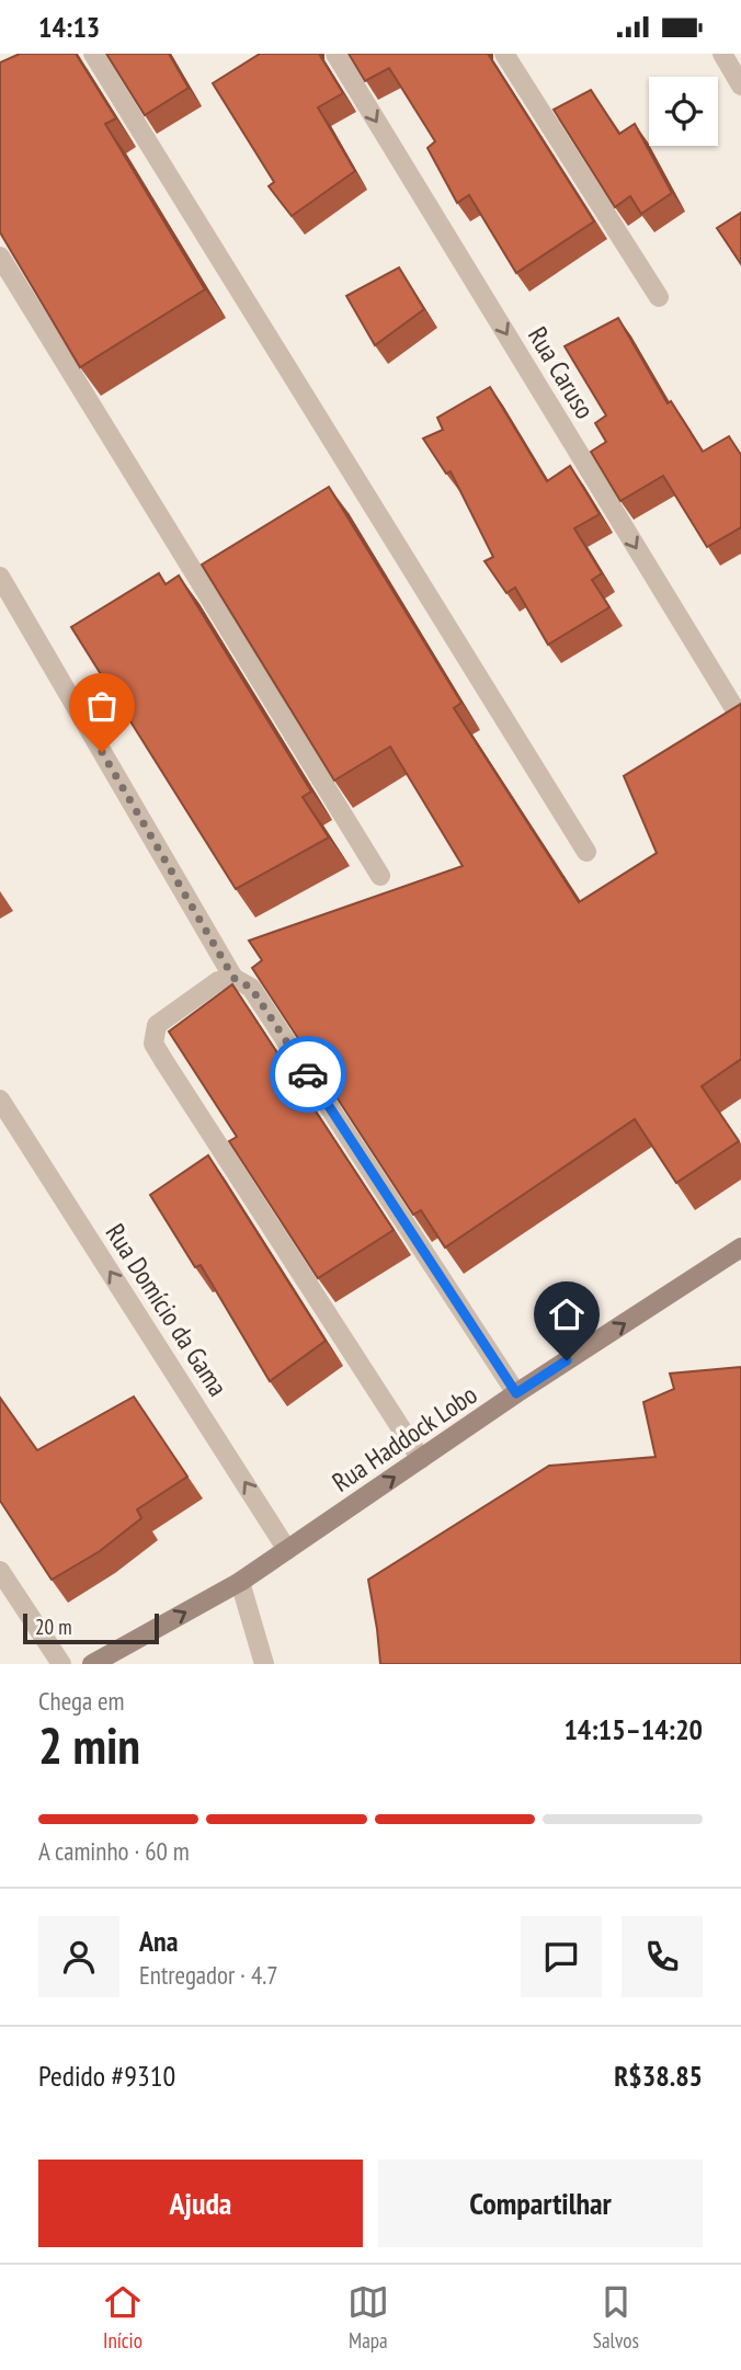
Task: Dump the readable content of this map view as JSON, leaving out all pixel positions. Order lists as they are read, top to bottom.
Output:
{
  "streets": {
    "main road": ["Rua Haddock Lobo"],
    "street": ["Rua Caruso", "Rua Domício da Gama"]
  },
  "crossings": [
    ["Rua Domício da Gama", "Rua Haddock Lobo"]
  ],
  "one_way": ["Rua Domício da Gama", "Rua Haddock Lobo"],
  "scale_bar": "20 m",
  "page": {
    "status": "14:13",
    "scale": "20 m",
    "heading": ["2 min", "Chega em", "14:15–14:20"],
    "panel": [
      "Ana",
      "Entregador · 4.7",
      "Pedido #9310",
      "R$38.85"
    ],
    "bar": "A caminho · 60 m",
    "buttons": ["Ajuda", "Compartilhar"],
    "tabs": ["Início", "Mapa", "Salvos"]
  }
}
